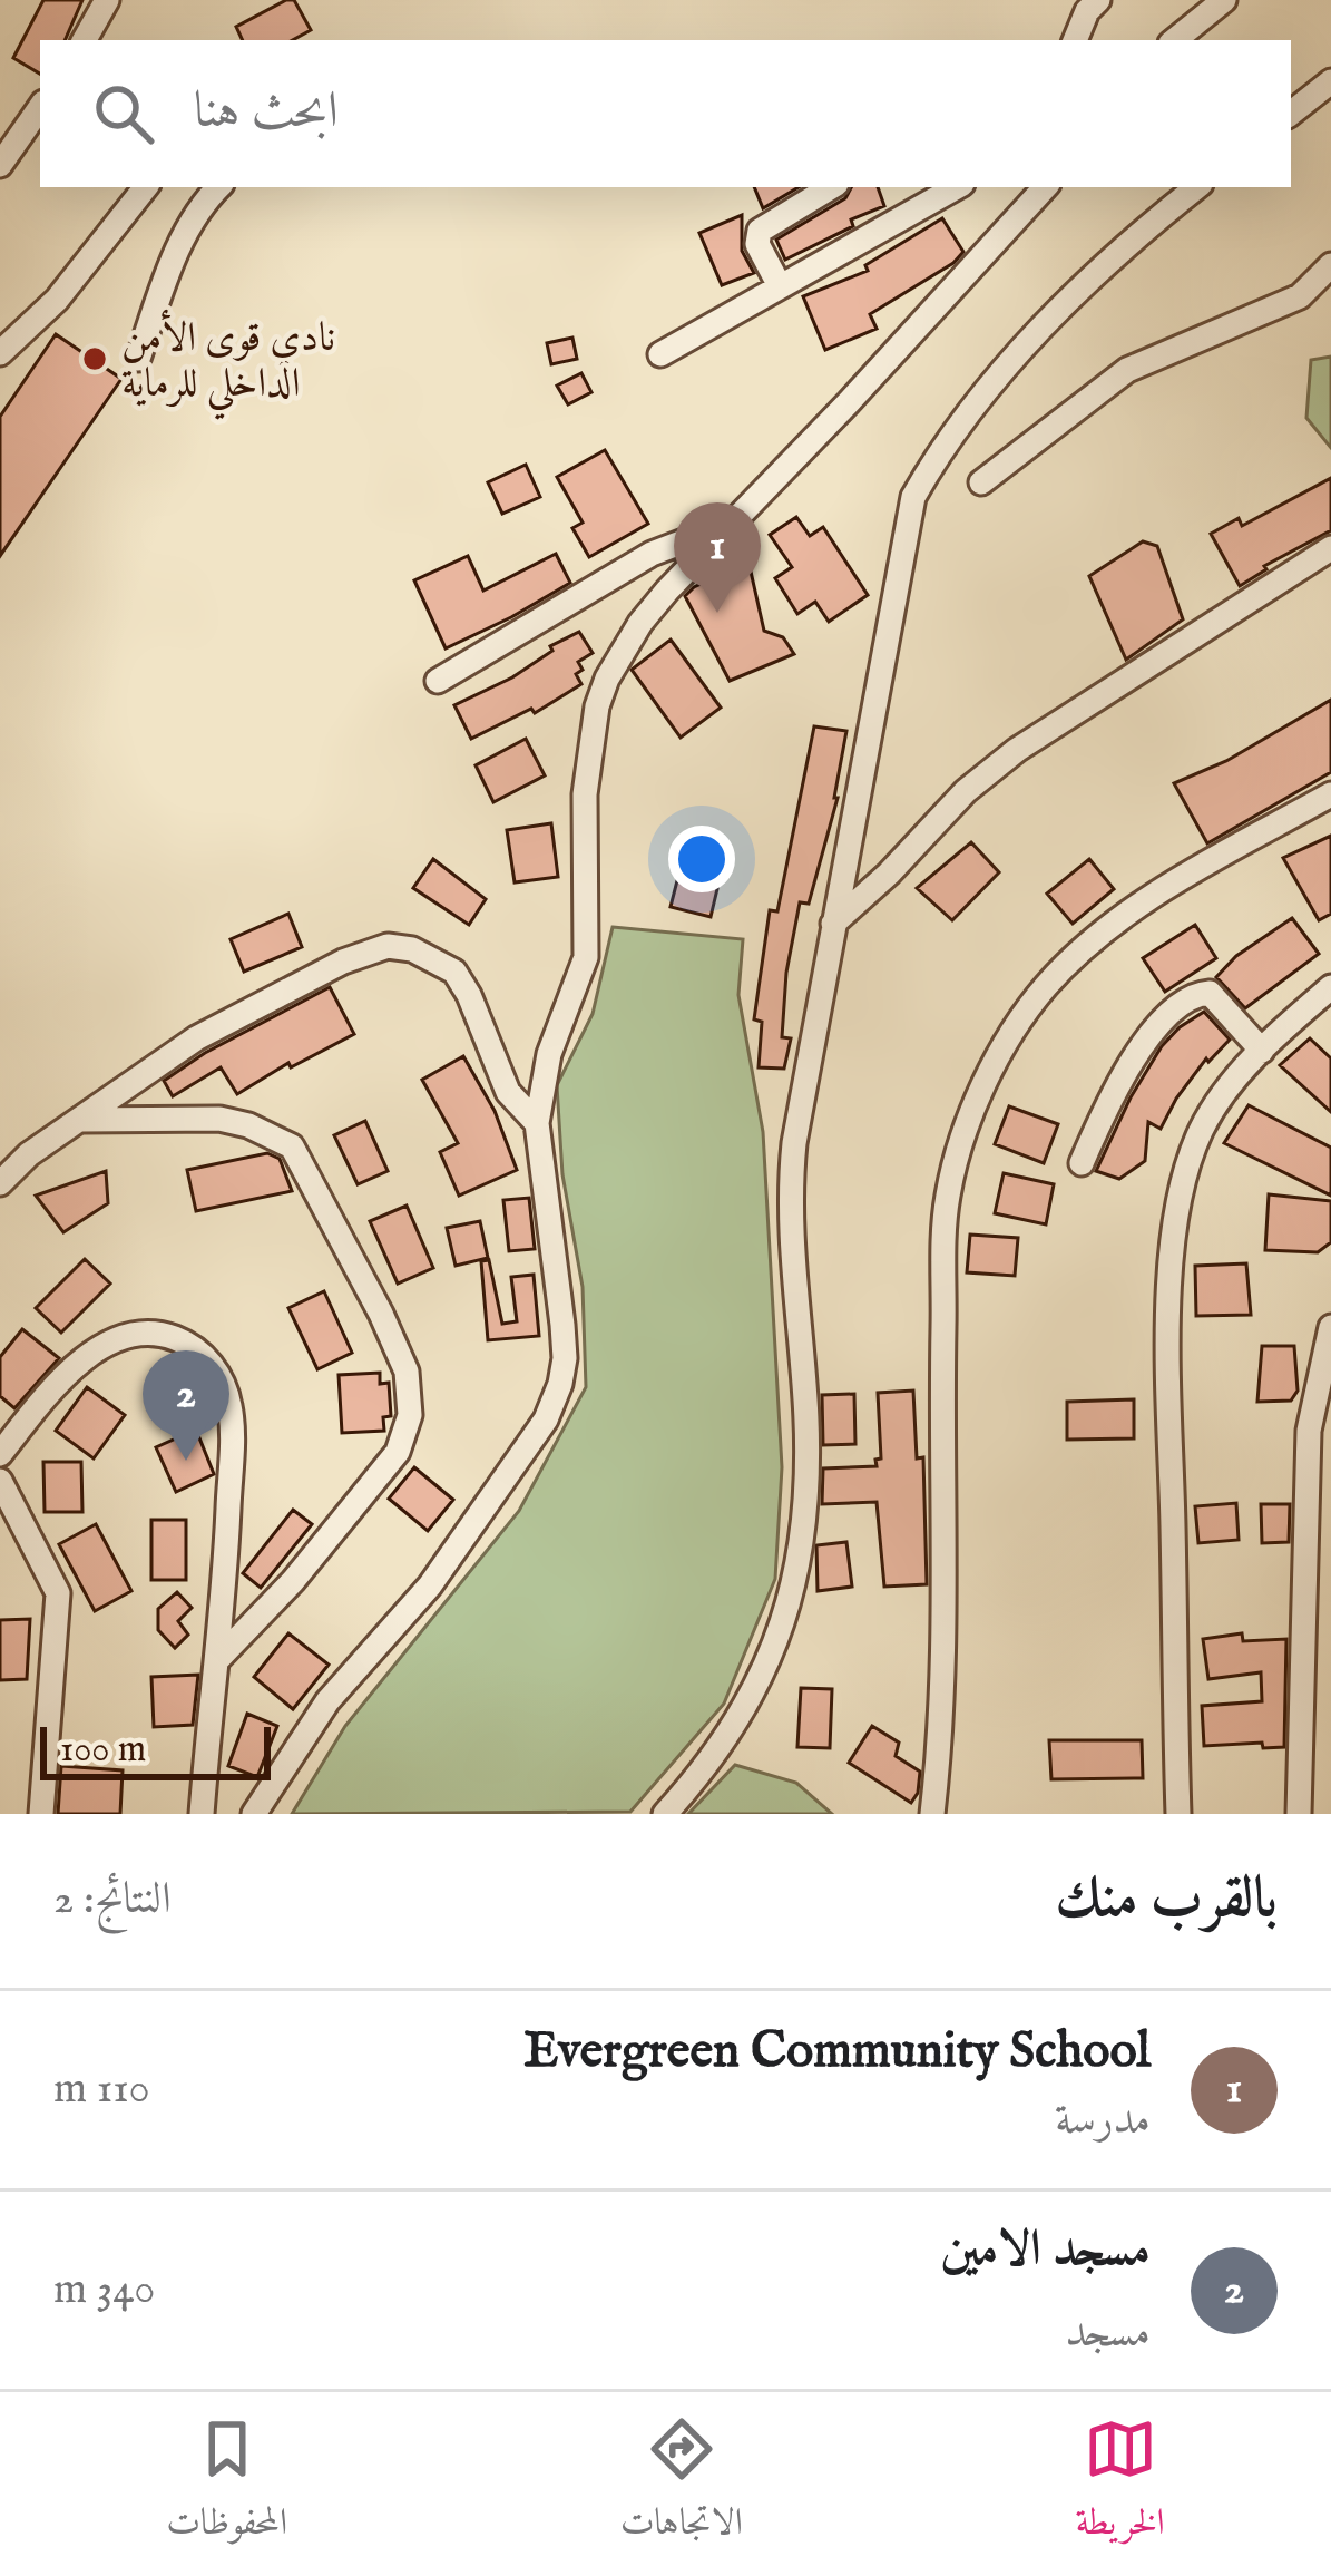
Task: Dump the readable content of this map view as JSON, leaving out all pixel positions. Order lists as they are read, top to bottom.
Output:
{
  "places": ["نادي قوى الأمن الداخلي للرماية"],
  "scale_bar": "100 m",
  "page": {
    "search": "ابحث هنا",
    "pins": ["1", "2"],
    "scale": "100 m",
    "heading": ["بالقرب منك", "النتائج: 2"],
    "list": [
      {
        "mark": "1",
        "name": "Evergreen Community School",
        "note": "مدرسة",
        "value": "110 m"
      },
      {
        "mark": "2",
        "name": "مسجد الامين",
        "note": "مسجد",
        "value": "340 m"
      }
    ],
    "nav": ["الخريطة", "الاتجاهات", "المحفوظات"]
  }
}
